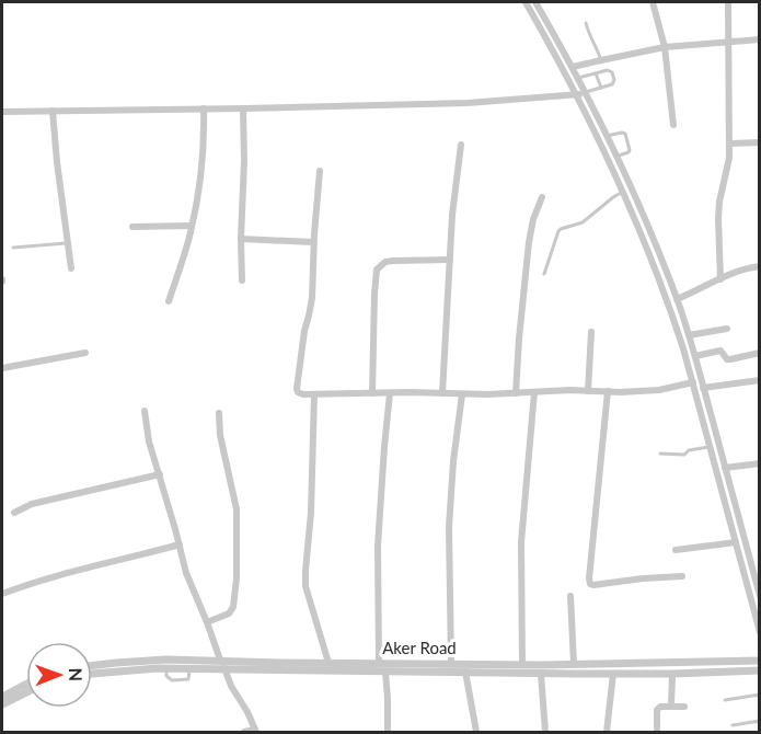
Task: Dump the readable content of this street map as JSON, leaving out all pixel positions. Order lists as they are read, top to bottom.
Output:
{
  "streets": {
    "street": ["Aker Road"]
  },
  "north": "right"
}
